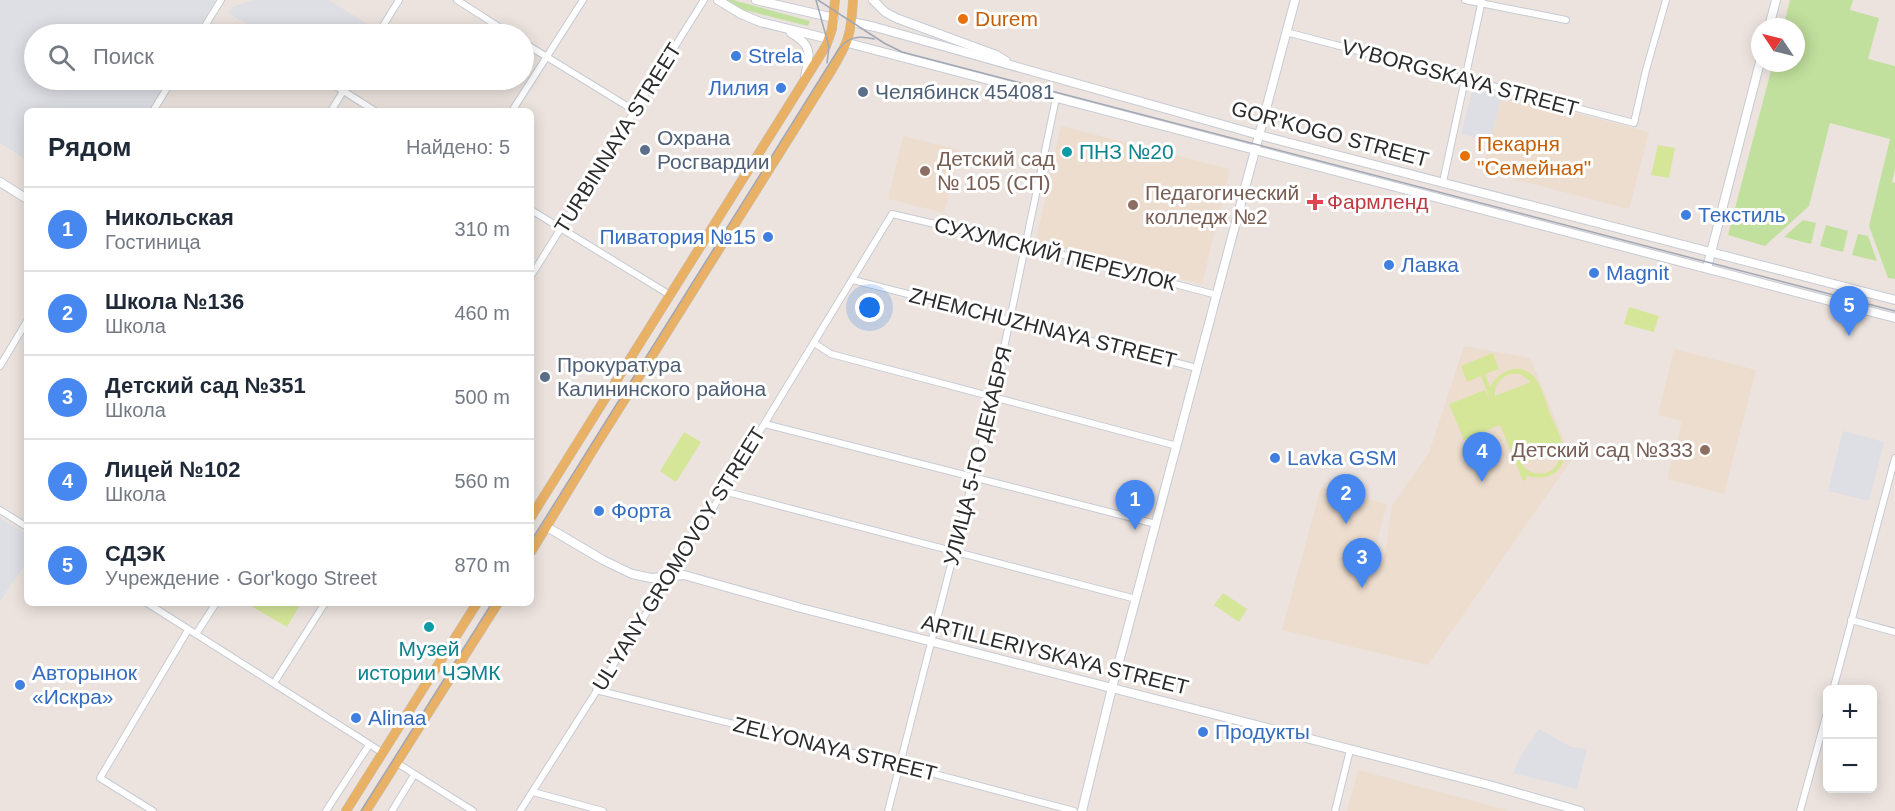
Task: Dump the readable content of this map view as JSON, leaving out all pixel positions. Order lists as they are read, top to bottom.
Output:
{
  "streets": {
    "main road": ["GOR'KOGO STREET", "ARTILLERIYSKAYA STREET"],
    "street": [
      "VYBORGSKAYA STREET",
      "TURBINNAYA STREET",
      "СУХУМСКИЙ ПЕРЕУЛОК",
      "ZHEMCHUZHNAYA STREET",
      "УЛИЦА 5-ГО ДЕКАБРЯ",
      "UL'YANY GROMOVOY STREET",
      "ZELYONAYA STREET"
    ]
  },
  "crossings": [
    ["GOR'KOGO STREET", "УЛИЦА 5-ГО ДЕКАБРЯ"],
    ["СУХУМСКИЙ ПЕРЕУЛОК", "УЛИЦА 5-ГО ДЕКАБРЯ"],
    ["СУХУМСКИЙ ПЕРЕУЛОК", "UL'YANY GROMOVOY STREET"],
    ["ZHEMCHUZHNAYA STREET", "УЛИЦА 5-ГО ДЕКАБРЯ"],
    ["ZHEMCHUZHNAYA STREET", "UL'YANY GROMOVOY STREET"],
    ["УЛИЦА 5-ГО ДЕКАБРЯ", "ARTILLERIYSKAYA STREET"],
    ["УЛИЦА 5-ГО ДЕКАБРЯ", "ZELYONAYA STREET"],
    ["UL'YANY GROMOVOY STREET", "ARTILLERIYSKAYA STREET"],
    ["UL'YANY GROMOVOY STREET", "ZELYONAYA STREET"]
  ],
  "places": {
    "other": [
      "Durem",
      "Strela",
      "Лилия",
      "Челябинск 454081",
      "Охрана Росгвардии",
      "ПНЗ №20",
      "Пекарня \"Семейная\"",
      "Детский сад № 105 (СП)",
      "Педагогический колледж №2",
      "Текстиль",
      "Пиватория №15",
      "Лавка",
      "Magnit",
      "Прокуратура Калининского района",
      "Детский сад №333",
      "Lavka GSM",
      "Форта",
      "Музей истории ЧЭМК",
      "Авторынок «Искра»",
      "Alinaa",
      "Продукты"
    ],
    "health": ["Фармленд"]
  },
  "north": "top left",
  "page": {
    "search": "Поиск",
    "heading": ["Рядом", "Найдено: 5"],
    "list": [
      {
        "mark": "1",
        "name": "Никольская",
        "note": "Гостиница",
        "value": "310 m"
      },
      {
        "mark": "2",
        "name": "Школа №136",
        "note": "Школа",
        "value": "460 m"
      },
      {
        "mark": "3",
        "name": "Детский сад №351",
        "note": "Школа",
        "value": "500 m"
      },
      {
        "mark": "4",
        "name": "Лицей №102",
        "note": "Школа",
        "value": "560 m"
      },
      {
        "mark": "5",
        "name": "СДЭК",
        "note": "Учреждение · Gor'kogo Street",
        "value": "870 m"
      }
    ],
    "pins": [
      "5",
      "4",
      "2",
      "1",
      "3"
    ],
    "map_buttons": ["+", "−"]
  }
}
